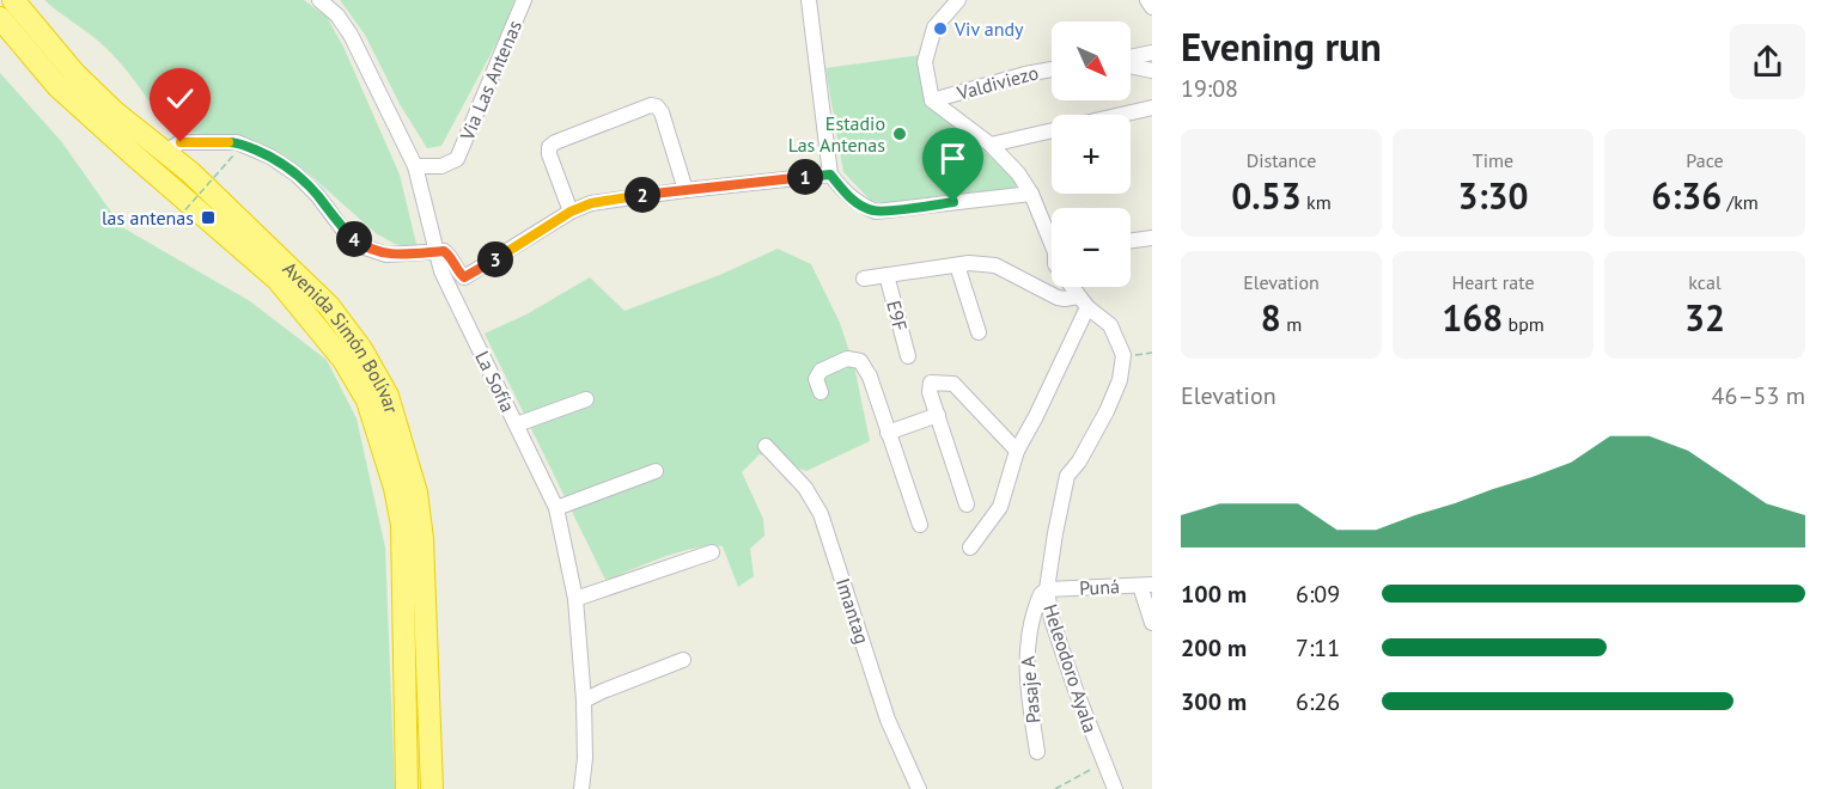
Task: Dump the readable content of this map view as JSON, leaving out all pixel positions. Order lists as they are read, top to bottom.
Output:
{
  "streets": {
    "highway": ["Avenida Simón Bolívar"],
    "street": [
      "Via Las Antenas",
      "Valdiviezo",
      "E9F",
      "La Sofía",
      "Puná",
      "Imantag",
      "Heleodoro Ayala",
      "Pasaje A"
    ]
  },
  "crossings": [
    ["Via Las Antenas", "La Sofía"],
    ["Puná", "Heleodoro Ayala"],
    ["Puná", "Pasaje A"],
    ["Heleodoro Ayala", "Pasaje A"]
  ],
  "places": {
    "other": ["Viv andy", "Estadio Las Antenas"],
    "transit": ["las antenas"]
  },
  "north": "bottom right",
  "page": {
    "heading": ["Evening run", "19:08"],
    "map_buttons": ["+", "−"],
    "stats": [
      ["Distance", "0.53 km"],
      ["Time", "3:30"],
      ["Pace", "6:36 /km"],
      ["Elevation", "8 m"],
      ["Heart rate", "168 bpm"],
      ["kcal", "32"]
    ],
    "pins": [
      "1",
      "2",
      "4",
      "3"
    ],
    "chart": ["Elevation", "46–53 m"],
    "list": [
      {
        "name": "100 m",
        "note": "6:09"
      },
      {
        "name": "200 m",
        "note": "7:11"
      },
      {
        "name": "300 m",
        "note": "6:26"
      }
    ]
  }
}
